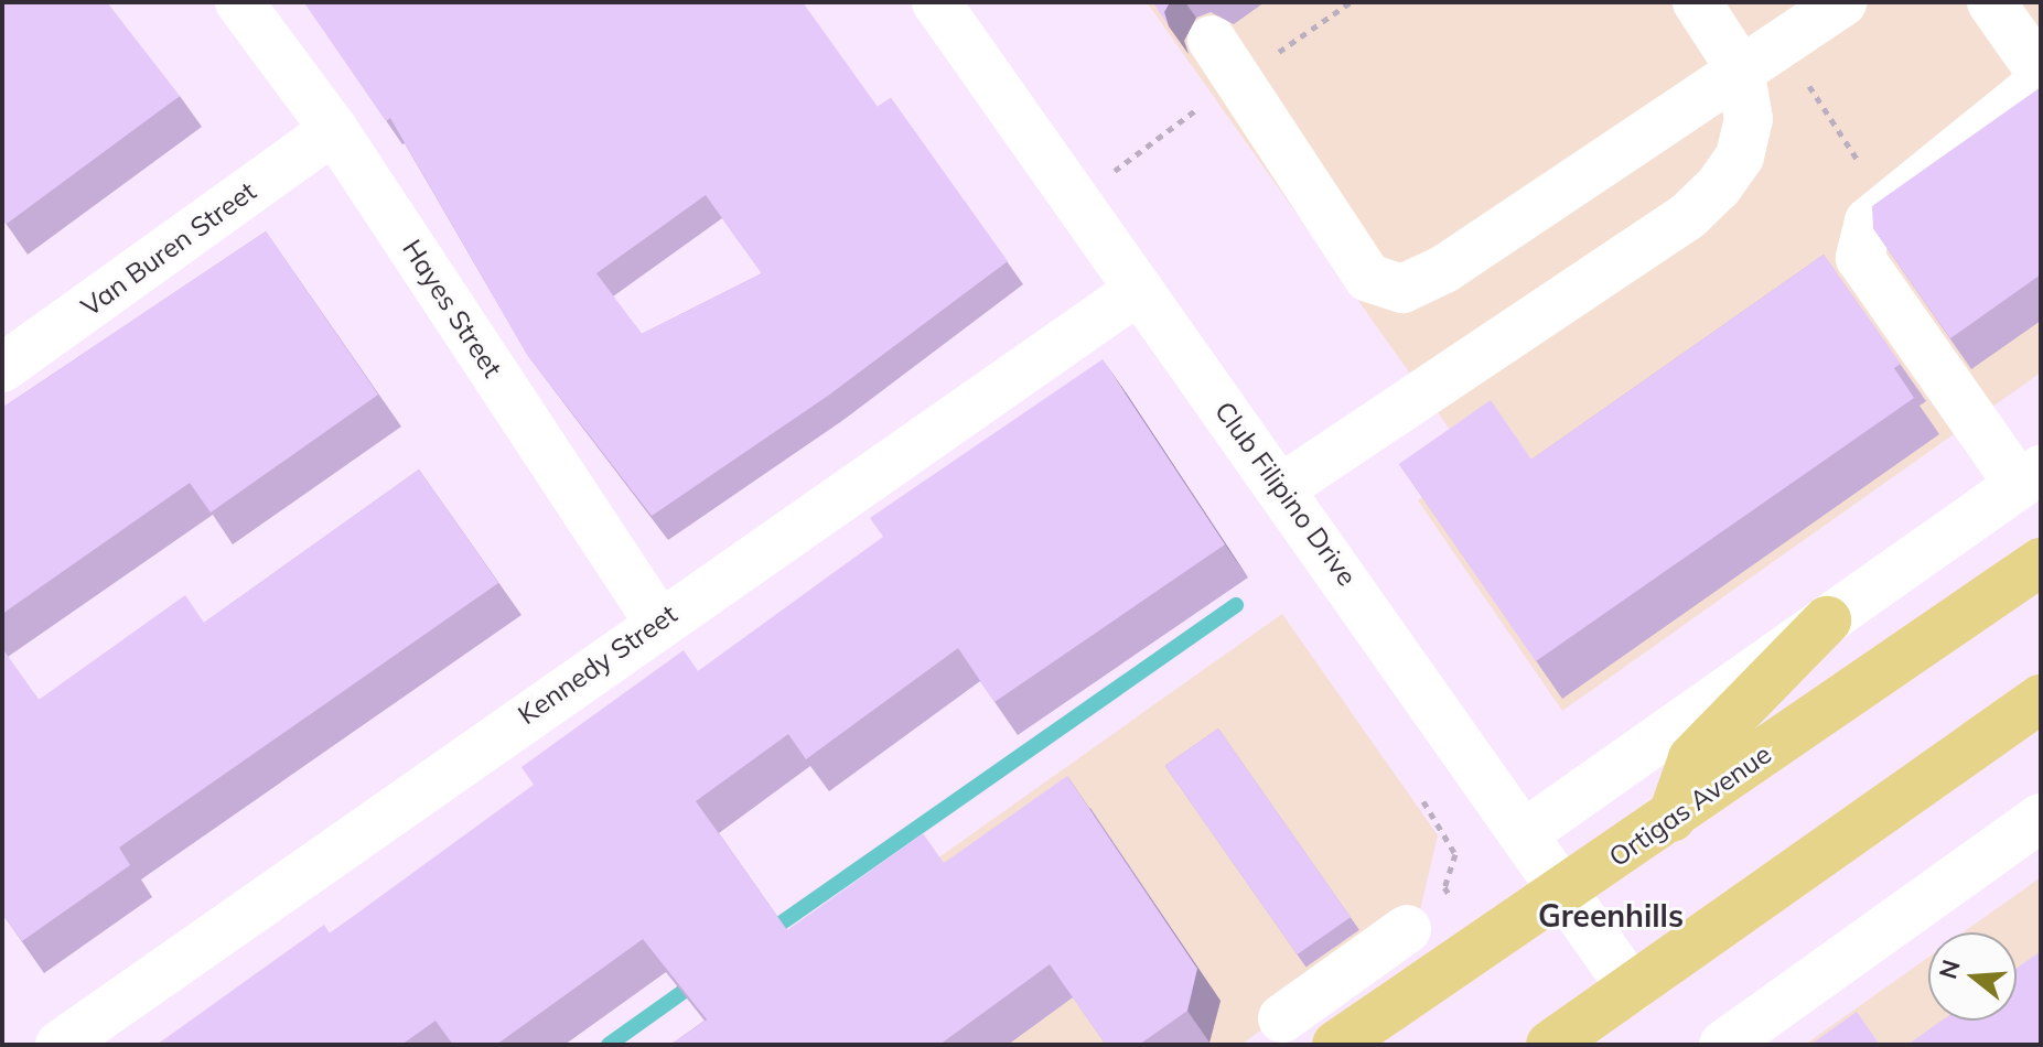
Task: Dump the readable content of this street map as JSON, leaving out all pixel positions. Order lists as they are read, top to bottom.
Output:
{
  "streets": {
    "main road": ["Ortigas Avenue"],
    "street": [
      "Van Buren Street",
      "Hayes Street",
      "Club Filipino Drive",
      "Kennedy Street"
    ]
  },
  "crossings": [
    ["Van Buren Street", "Hayes Street"],
    ["Hayes Street", "Kennedy Street"],
    ["Club Filipino Drive", "Kennedy Street"],
    ["Club Filipino Drive", "Ortigas Avenue"]
  ],
  "districts": ["Greenhills"],
  "north": "left"
}
